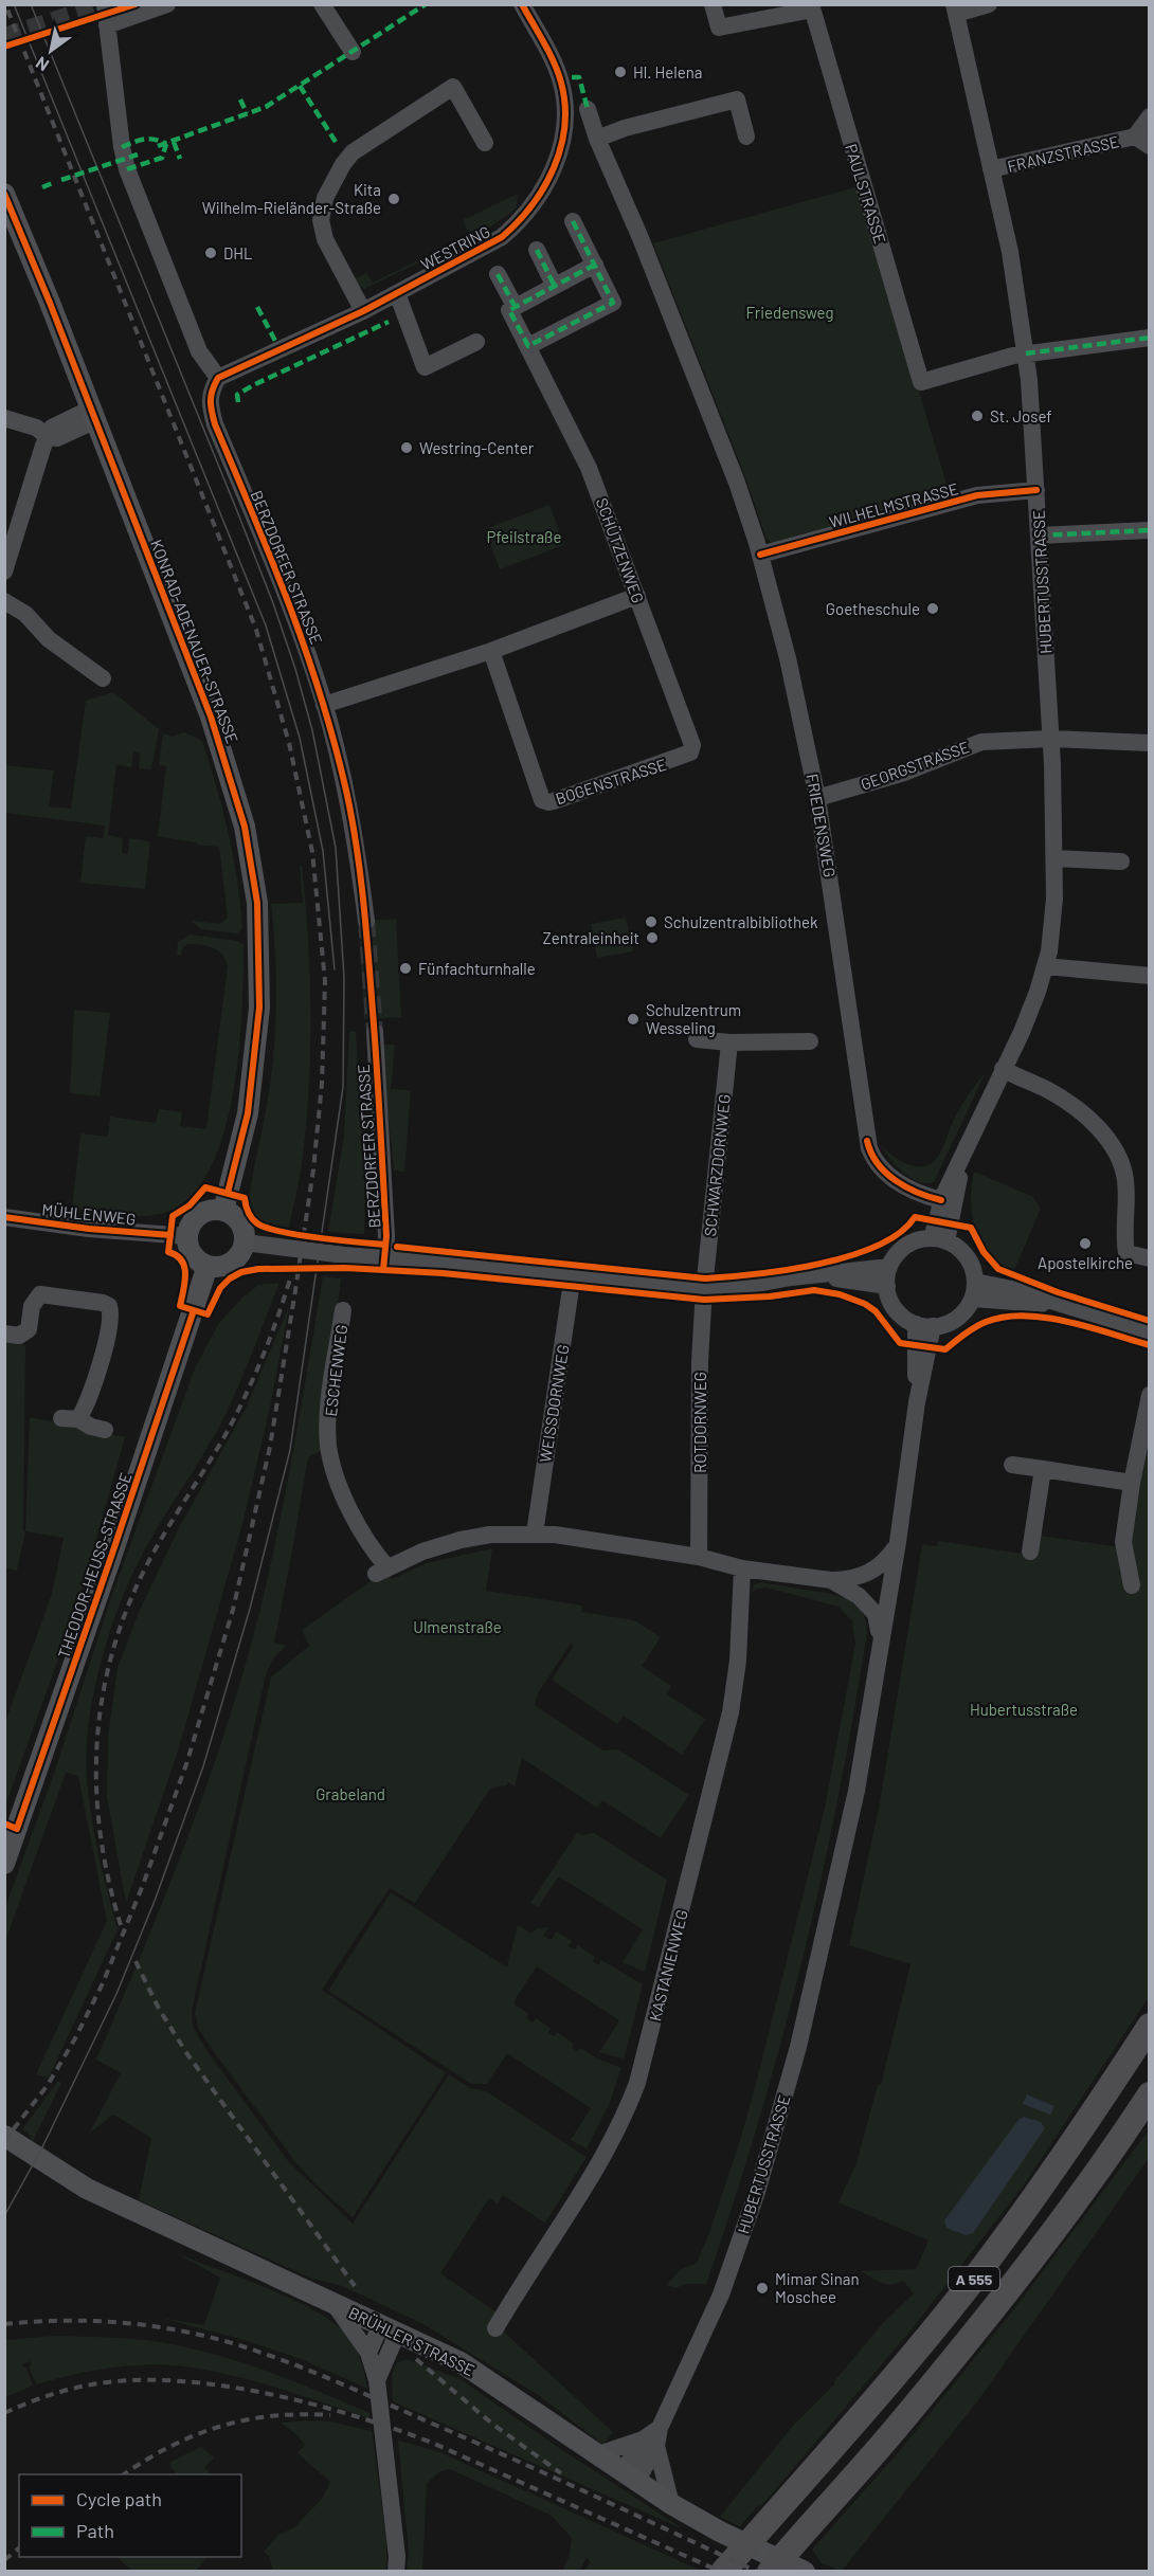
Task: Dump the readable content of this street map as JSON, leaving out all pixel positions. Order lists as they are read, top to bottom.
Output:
{
  "streets": {
    "highway": ["A 555"],
    "main road": ["KONRAD-ADENAUER-STRASSE", "THEODOR-HEUSS-STRASSE", "BRÜHLER STRASSE"],
    "street": [
      "FRANZSTRASSE",
      "PAULSTRASSE",
      "WESTRING",
      "WILHELMSTRASSE",
      "SCHÜTZENWEG",
      "BERZDORFER STRASSE",
      "HUBERTUSSTRASSE",
      "GEORGSTRASSE",
      "BOGENSTRASSE",
      "FRIEDENSWEG",
      "SCHWARZDORNWEG",
      "MÜHLENWEG",
      "ESCHENWEG",
      "WEISSDORNWEG",
      "ROTDORNWEG",
      "KASTANIENWEG"
    ]
  },
  "crossings": [
    ["FRANZSTRASSE", "HUBERTUSSTRASSE"],
    ["PAULSTRASSE", "HUBERTUSSTRASSE"],
    ["WESTRING", "BERZDORFER STRASSE"],
    ["WILHELMSTRASSE", "HUBERTUSSTRASSE"],
    ["WILHELMSTRASSE", "FRIEDENSWEG"],
    ["SCHÜTZENWEG", "BOGENSTRASSE"],
    ["HUBERTUSSTRASSE", "GEORGSTRASSE"],
    ["HUBERTUSSTRASSE", "FRIEDENSWEG"],
    ["HUBERTUSSTRASSE", "BRÜHLER STRASSE"],
    ["KONRAD-ADENAUER-STRASSE", "MÜHLENWEG"],
    ["KONRAD-ADENAUER-STRASSE", "THEODOR-HEUSS-STRASSE"],
    ["GEORGSTRASSE", "FRIEDENSWEG"],
    ["SCHWARZDORNWEG", "ROTDORNWEG"],
    ["MÜHLENWEG", "THEODOR-HEUSS-STRASSE"],
    ["ESCHENWEG", "WEISSDORNWEG"]
  ],
  "parks": [
    "Friedensweg",
    "Pfeilstraße",
    "Ulmenstraße",
    "Hubertusstraße",
    "Grabeland"
  ],
  "places": [
    "Hl. Helena",
    "Kita Wilhelm-Rieländer-Straße",
    "DHL",
    "St. Josef",
    "Westring-Center",
    "Goetheschule",
    "Schulzentralbibliothek",
    "Zentraleinheit",
    "Fünfachturnhalle",
    "Schulzentrum Wesseling",
    "Apostelkirche",
    "Mimar Sinan Moschee"
  ],
  "legend": ["Cycle path", "Path"],
  "north": "bottom left"
}
